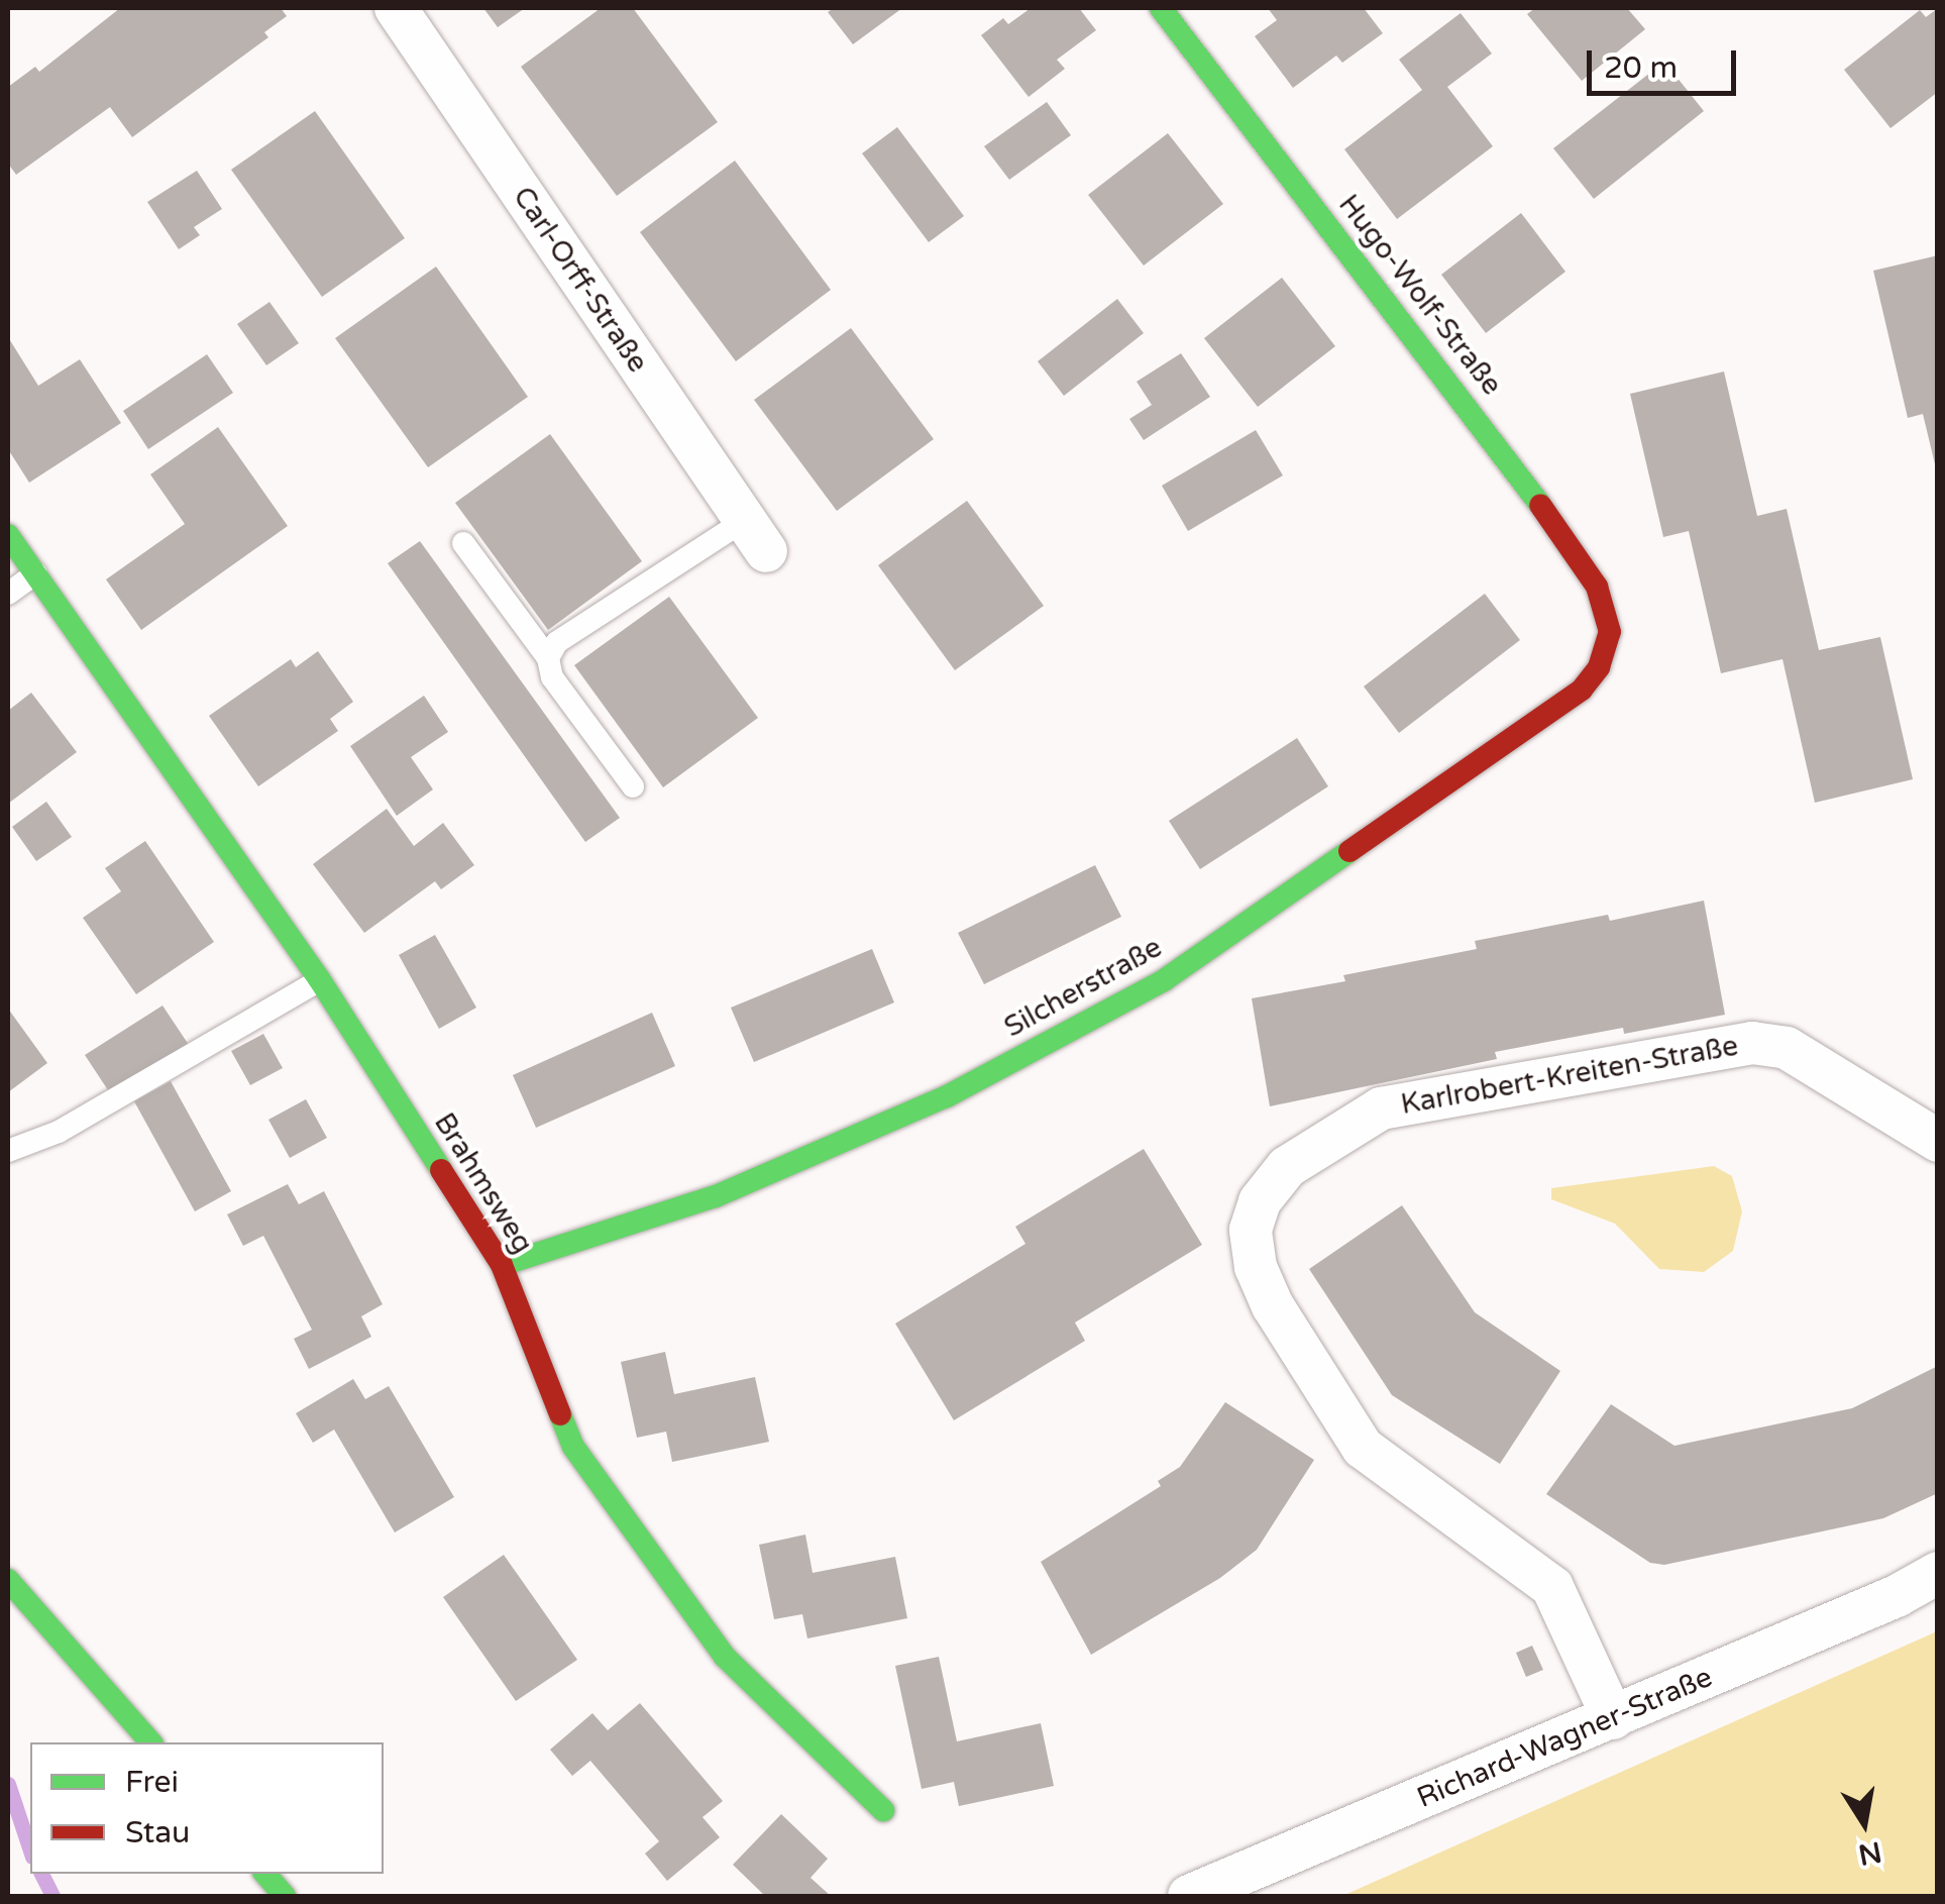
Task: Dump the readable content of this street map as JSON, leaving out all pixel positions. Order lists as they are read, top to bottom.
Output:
{
  "streets": {
    "street": [
      "Carl-Orff-Straße",
      "Hugo-Wolf-Straße",
      "Silcherstraße",
      "Karlrobert-Kreiten-Straße",
      "Brahmsweg",
      "Richard-Wagner-Straße"
    ]
  },
  "crossings": [
    ["Hugo-Wolf-Straße", "Silcherstraße"],
    ["Silcherstraße", "Brahmsweg"],
    ["Karlrobert-Kreiten-Straße", "Richard-Wagner-Straße"]
  ],
  "legend": ["Frei", "Stau"],
  "scale_bar": "20 m",
  "north": "bottom"
}
